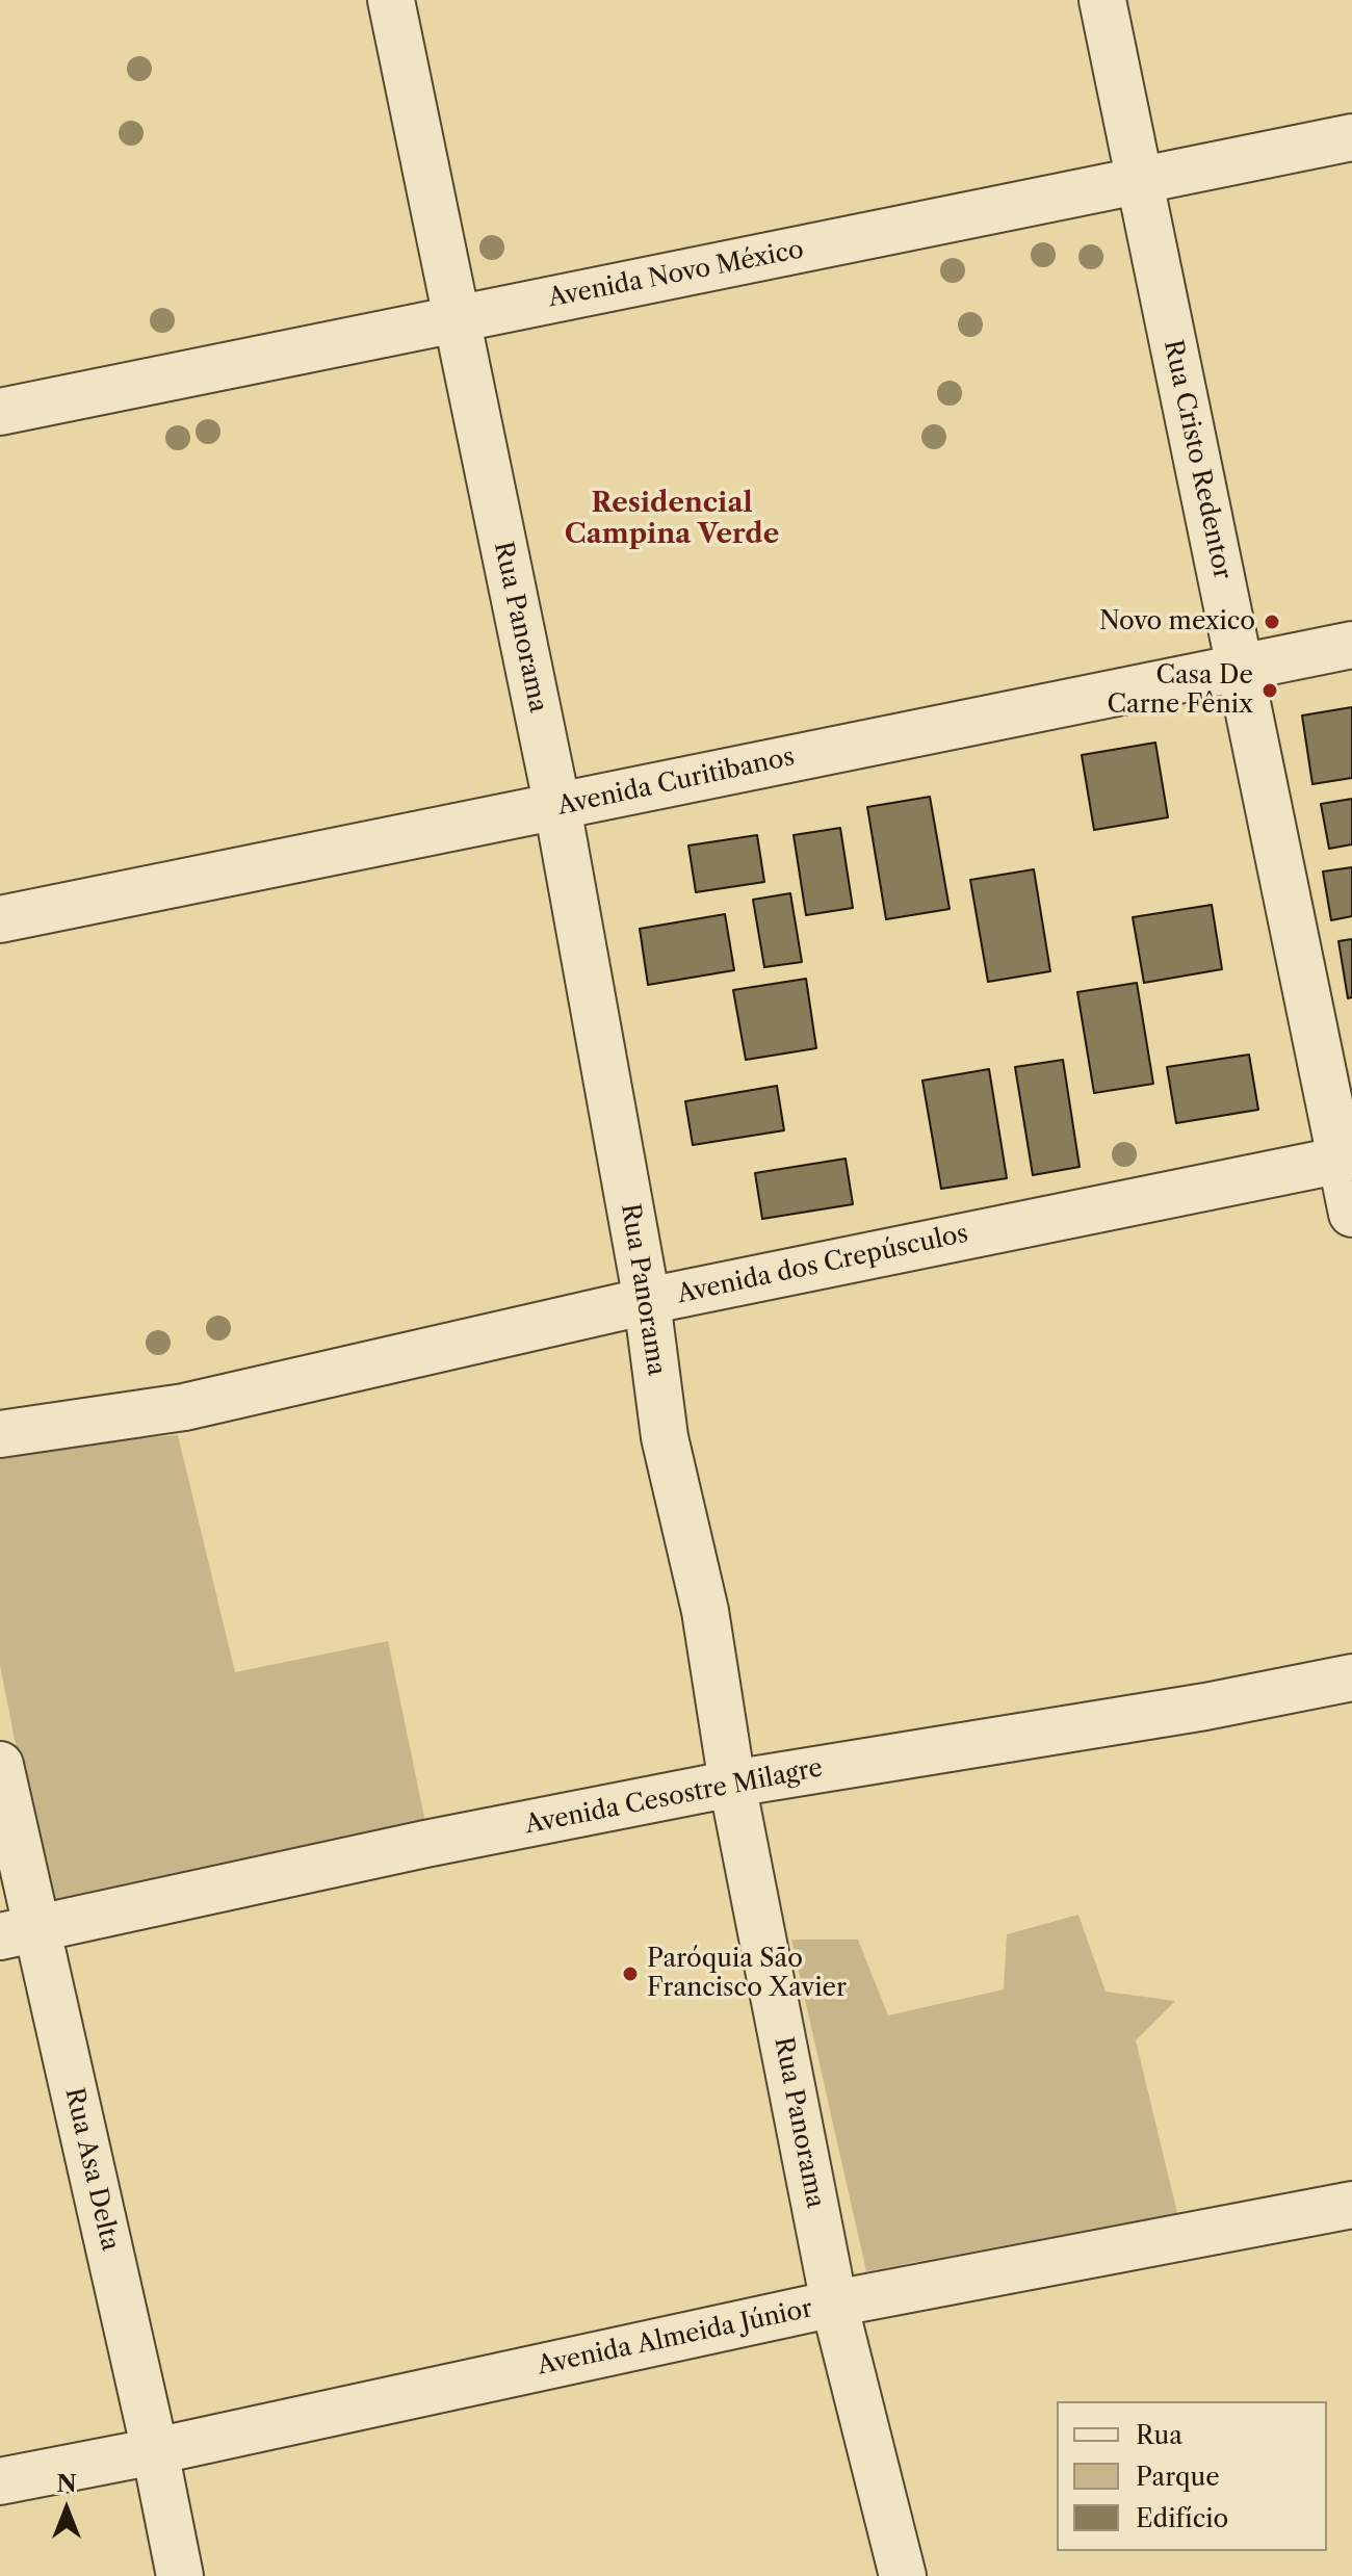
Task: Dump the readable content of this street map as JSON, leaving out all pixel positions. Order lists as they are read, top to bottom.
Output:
{
  "streets": {
    "street": [
      "Avenida Novo México",
      "Rua Cristo Redentor",
      "Rua Panorama",
      "Avenida Curitibanos",
      "Avenida dos Crepúsculos",
      "Avenida Cesostre Milagre",
      "Rua Asa Delta",
      "Avenida Almeida Júnior"
    ]
  },
  "crossings": [
    ["Avenida Novo México", "Rua Cristo Redentor"],
    ["Avenida Novo México", "Rua Panorama"],
    ["Rua Cristo Redentor", "Avenida Curitibanos"],
    ["Rua Cristo Redentor", "Avenida dos Crepúsculos"],
    ["Rua Panorama", "Avenida Curitibanos"],
    ["Rua Panorama", "Avenida dos Crepúsculos"],
    ["Rua Panorama", "Avenida Cesostre Milagre"],
    ["Rua Panorama", "Avenida Almeida Júnior"],
    ["Avenida Cesostre Milagre", "Rua Asa Delta"],
    ["Rua Asa Delta", "Avenida Almeida Júnior"]
  ],
  "districts": ["Residencial Campina Verde"],
  "places": ["Novo mexico", "Casa De Carne Fênix", "Paróquia São Francisco Xavier"],
  "legend": ["Rua", "Parque", "Edifício"],
  "north": "top"
}
